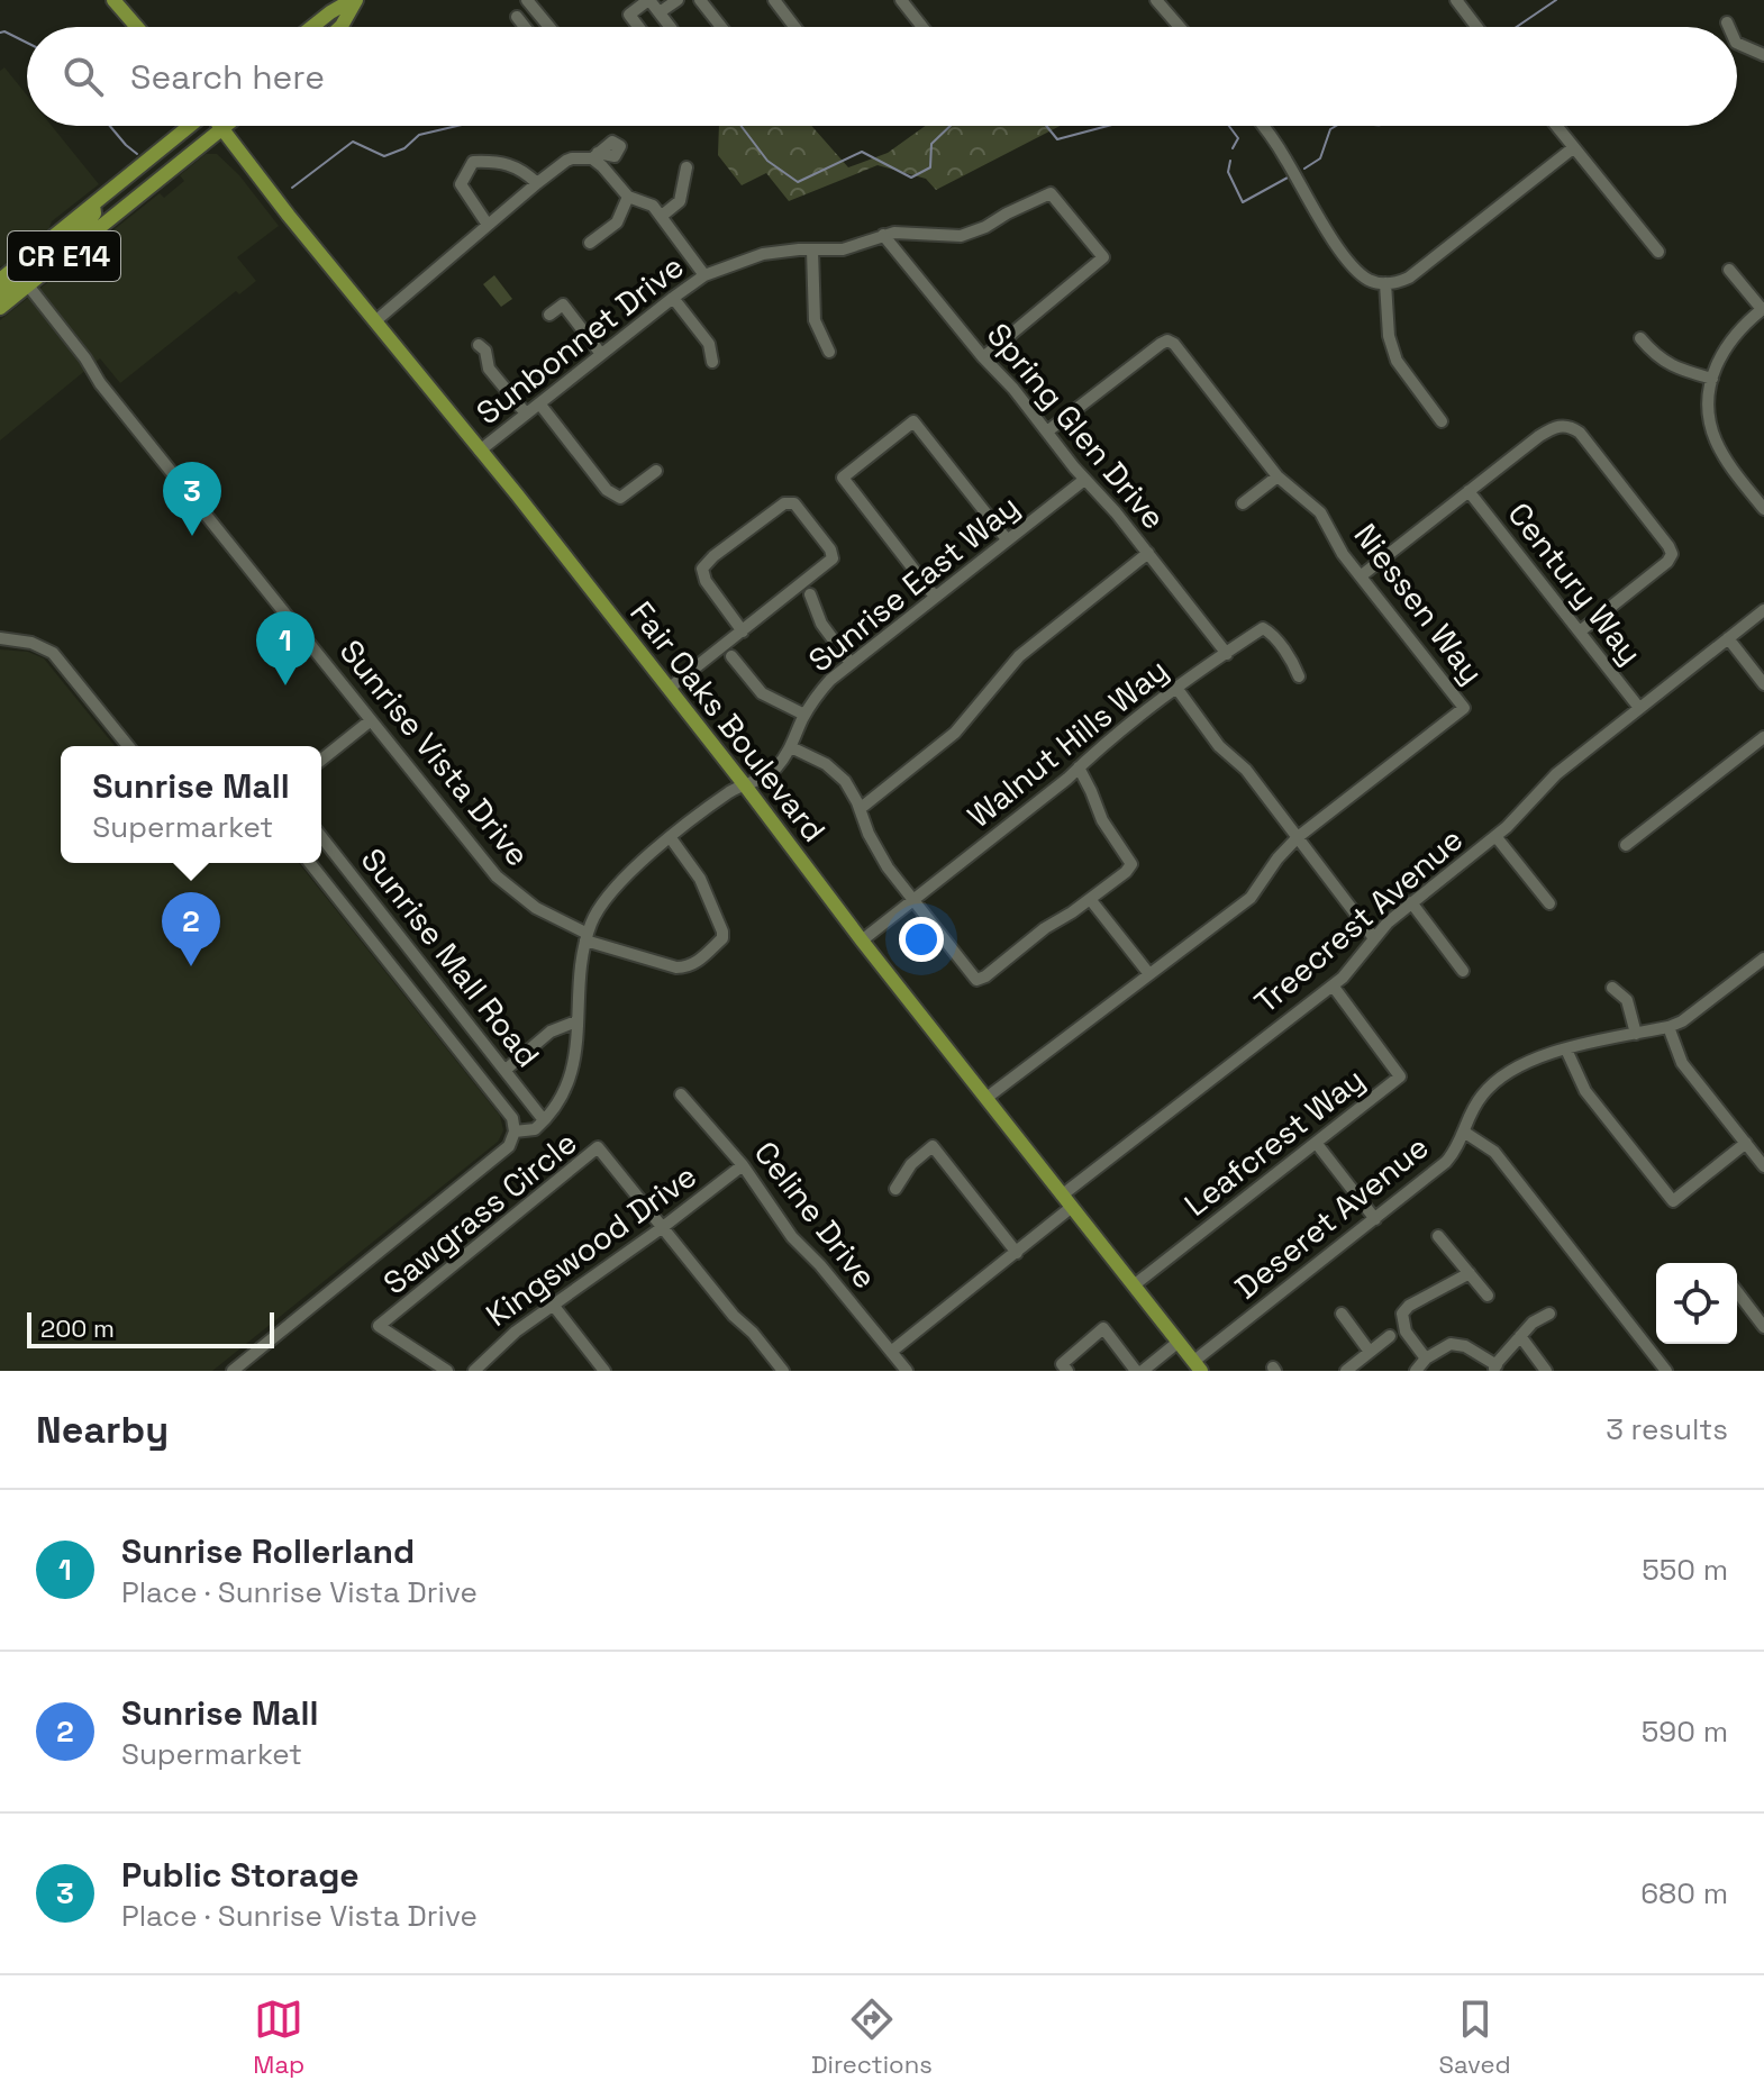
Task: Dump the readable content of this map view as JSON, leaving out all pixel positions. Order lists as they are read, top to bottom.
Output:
{
  "streets": {
    "main road": ["CR E14", "Fair Oaks Boulevard"],
    "street": [
      "Sunbonnet Drive",
      "Spring Glen Drive",
      "Sunrise East Way",
      "Century Way",
      "Niessen Way",
      "Walnut Hills Way",
      "Sunrise Vista Drive",
      "Treecrest Avenue",
      "Sunrise Mall Road",
      "Leafcrest Way",
      "Sawgrass Circle",
      "Celine Drive",
      "Deseret Avenue",
      "Kingswood Drive"
    ]
  },
  "crossings": [
    ["CR E14", "Fair Oaks Boulevard"],
    ["CR E14", "Sunrise Vista Drive"],
    ["Sunbonnet Drive", "Spring Glen Drive"],
    ["Sunbonnet Drive", "Fair Oaks Boulevard"],
    ["Spring Glen Drive", "Sunrise East Way"],
    ["Spring Glen Drive", "Niessen Way"],
    ["Spring Glen Drive", "Walnut Hills Way"],
    ["Sunrise East Way", "Fair Oaks Boulevard"],
    ["Sunrise East Way", "Sunrise Vista Drive"],
    ["Sunrise East Way", "Sunrise Mall Road"],
    ["Century Way", "Treecrest Avenue"],
    ["Niessen Way", "Fair Oaks Boulevard"],
    ["Fair Oaks Boulevard", "Walnut Hills Way"],
    ["Fair Oaks Boulevard", "Treecrest Avenue"],
    ["Fair Oaks Boulevard", "Leafcrest Way"],
    ["Fair Oaks Boulevard", "Deseret Avenue"],
    ["Treecrest Avenue", "Leafcrest Way"],
    ["Sawgrass Circle", "Kingswood Drive"],
    ["Celine Drive", "Kingswood Drive"]
  ],
  "scale_bar": "200 m",
  "page": {
    "search": "Search here",
    "pins": ["3", "1", "2"],
    "popup": ["Sunrise Mall", "Supermarket"],
    "scale": "200 m",
    "heading": ["Nearby", "3 results"],
    "list": [
      {
        "mark": "1",
        "name": "Sunrise Rollerland",
        "note": "Place · Sunrise Vista Drive",
        "value": "550 m"
      },
      {
        "mark": "2",
        "name": "Sunrise Mall",
        "note": "Supermarket",
        "value": "590 m"
      },
      {
        "mark": "3",
        "name": "Public Storage",
        "note": "Place · Sunrise Vista Drive",
        "value": "680 m"
      }
    ],
    "nav": ["Map", "Directions", "Saved"]
  }
}
